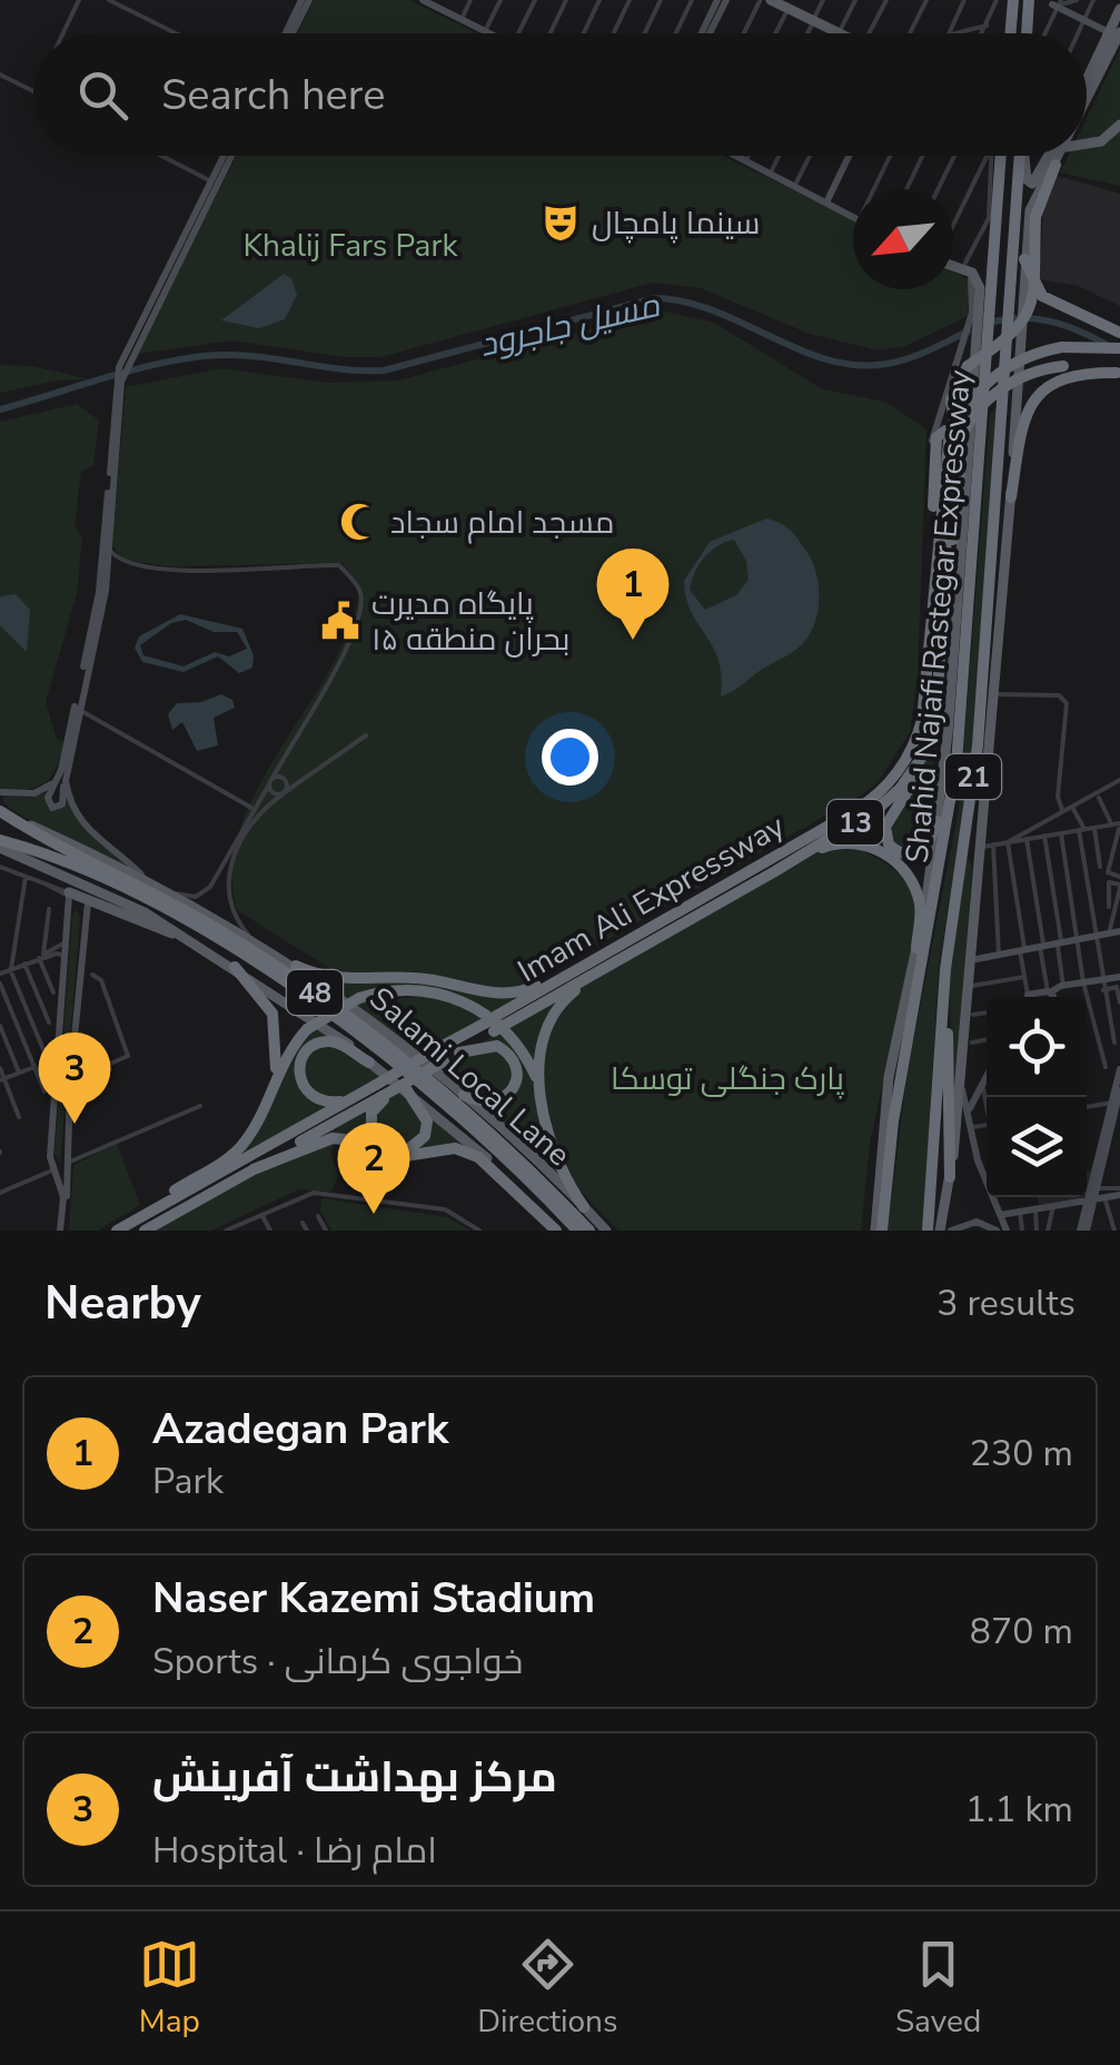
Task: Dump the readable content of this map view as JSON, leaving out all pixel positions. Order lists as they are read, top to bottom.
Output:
{
  "streets": {
    "highway": [
      "Shahid Najafi Rastegar Expressway",
      "21",
      "13",
      "Imam Ali Expressway",
      "48"
    ],
    "main road": ["Salami Local Lane"]
  },
  "crossings": [
    ["Imam Ali Expressway", "Salami Local Lane"],
    ["48", "Salami Local Lane"]
  ],
  "water": ["مسیل جاجرود"],
  "parks": ["Khalij Fars Park", "پارک جنگلی توسکا"],
  "places": {
    "theatre": ["سینما پامچال"],
    "mosque": ["مسجد امام سجاد"],
    "public building": ["پایگاه مدیرت بحران منطقه ۱۵"]
  },
  "north": "bottom left",
  "page": {
    "search": "Search here",
    "pins": ["1", "3", "2"],
    "heading": ["Nearby", "3 results"],
    "list": [
      {
        "mark": "1",
        "name": "Azadegan Park",
        "note": "Park",
        "value": "230 m"
      },
      {
        "mark": "2",
        "name": "Naser Kazemi Stadium",
        "note": "Sports · خواجوی کرمانی",
        "value": "870 m"
      },
      {
        "mark": "3",
        "name": "مرکز بهداشت آفرینش",
        "note": "Hospital · امام رضا",
        "value": "1.1 km"
      }
    ],
    "nav": ["Map", "Directions", "Saved"]
  }
}
